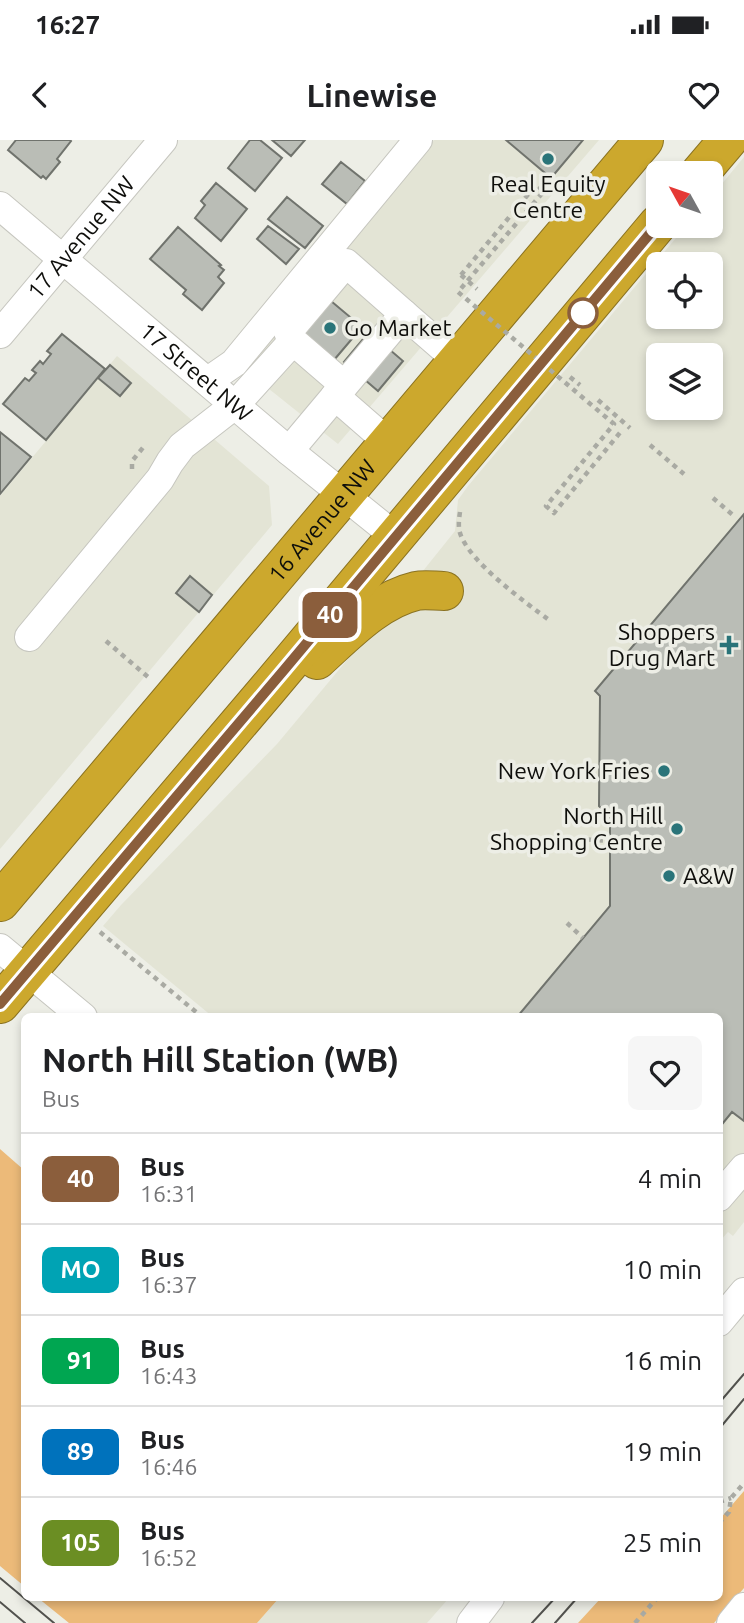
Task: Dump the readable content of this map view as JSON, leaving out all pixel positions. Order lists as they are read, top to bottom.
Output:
{
  "streets": {
    "highway": ["16 Avenue NW"],
    "street": ["17 Avenue NW", "17 Street NW"]
  },
  "crossings": [
    ["17 Avenue NW", "17 Street NW"],
    ["17 Street NW", "16 Avenue NW"]
  ],
  "places": {
    "other": [
      "Real Equity Centre",
      "Go Market",
      "New York Fries",
      "North Hill Shopping Centre",
      "A&W"
    ],
    "health": ["Shoppers Drug Mart"]
  },
  "lines": ["bus line 40"],
  "north": "top left",
  "page": {
    "status": "16:27",
    "header": "Linewise",
    "on_map": "40",
    "heading": ["North Hill Station (WB)", "Bus"],
    "list": [
      {
        "mark": "40",
        "name": "Bus",
        "note": "16:31",
        "value": "4 min"
      },
      {
        "mark": "MO",
        "name": "Bus",
        "note": "16:37",
        "value": "10 min"
      },
      {
        "mark": "91",
        "name": "Bus",
        "note": "16:43",
        "value": "16 min"
      },
      {
        "mark": "89",
        "name": "Bus",
        "note": "16:46",
        "value": "19 min"
      },
      {
        "mark": "105",
        "name": "Bus",
        "note": "16:52",
        "value": "25 min"
      }
    ]
  }
}
